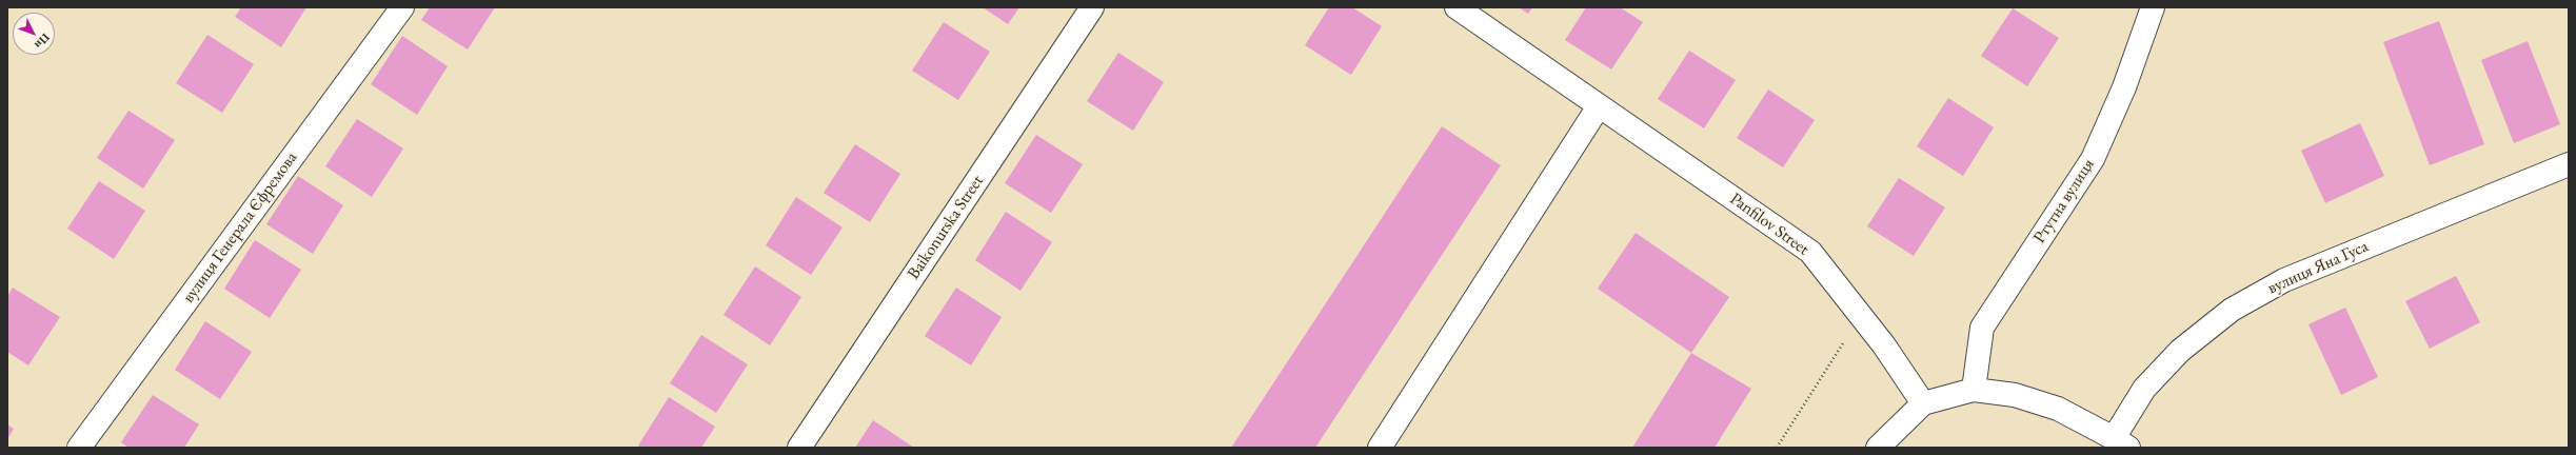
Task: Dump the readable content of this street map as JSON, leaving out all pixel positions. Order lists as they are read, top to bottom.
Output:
{
  "streets": {
    "street": [
      "Ртутна вулиця",
      "Panfilov Street",
      "вулиця Генерала Єфремова",
      "Baikonurska Street",
      "вулиця Яна Гуса"
    ]
  },
  "north": "bottom right"
}
